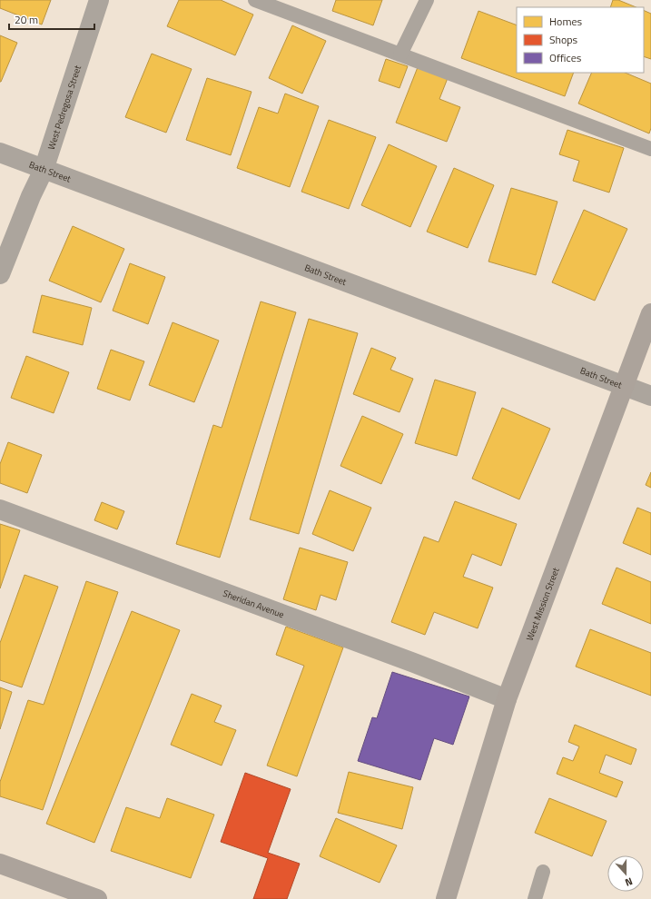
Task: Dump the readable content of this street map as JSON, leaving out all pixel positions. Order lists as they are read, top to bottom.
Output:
{
  "streets": {
    "main road": ["West Mission Street"],
    "street": ["West Pedregosa Street", "Bath Street", "Sheridan Avenue"]
  },
  "crossings": [
    ["West Pedregosa Street", "Bath Street"],
    ["Bath Street", "West Mission Street"],
    ["Sheridan Avenue", "West Mission Street"]
  ],
  "legend": ["Homes", "Shops", "Offices"],
  "scale_bar": "20 m",
  "north": "bottom"
}
